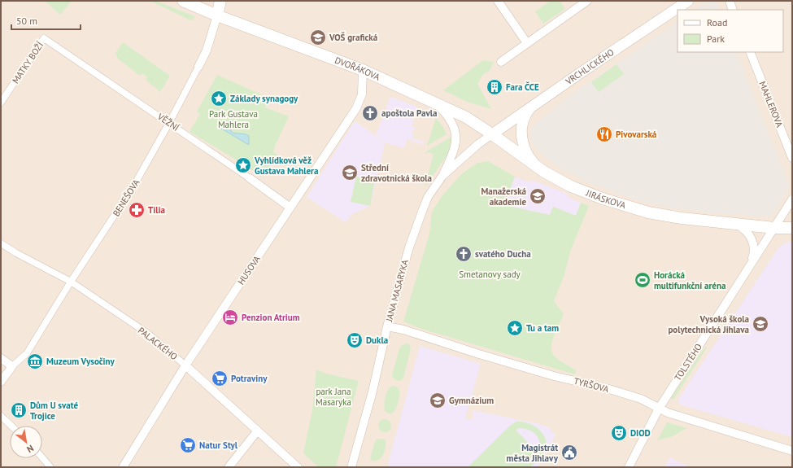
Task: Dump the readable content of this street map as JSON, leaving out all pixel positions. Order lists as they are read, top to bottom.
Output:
{
  "streets": {
    "main road": ["DVOŘÁKOVA", "JIRÁSKOVA"],
    "street": [
      "MATKY BOŽÍ",
      "VRCHLICKÉHO",
      "MAHLEROVA",
      "VĚŽNÍ",
      "BENEŠOVA",
      "HUSOVA",
      "JANA MASARYKA",
      "PALACKÉHO",
      "TOLSTÉHO",
      "TYRŠOVA"
    ]
  },
  "crossings": [
    ["MATKY BOŽÍ", "VĚŽNÍ"],
    ["VRCHLICKÉHO", "DVOŘÁKOVA"],
    ["VRCHLICKÉHO", "JIRÁSKOVA"],
    ["VRCHLICKÉHO", "JANA MASARYKA"],
    ["DVOŘÁKOVA", "BENEŠOVA"],
    ["DVOŘÁKOVA", "JIRÁSKOVA"],
    ["DVOŘÁKOVA", "HUSOVA"],
    ["DVOŘÁKOVA", "JANA MASARYKA"],
    ["VĚŽNÍ", "BENEŠOVA"],
    ["VĚŽNÍ", "HUSOVA"],
    ["BENEŠOVA", "PALACKÉHO"],
    ["JIRÁSKOVA", "JANA MASARYKA"],
    ["JIRÁSKOVA", "TOLSTÉHO"],
    ["HUSOVA", "PALACKÉHO"],
    ["JANA MASARYKA", "TYRŠOVA"],
    ["TOLSTÉHO", "TYRŠOVA"]
  ],
  "parks": ["Park Gustava Mahlera", "Smetanovy sady", "park Jana Masaryka"],
  "places": {
    "school or university": [
      "VOŠ grafická",
      "Střední zdravotnická škola",
      "Manažerská akademie",
      "Vysoká škola polytechnická Jihlava",
      "Gymnázium"
    ],
    "building": ["Fara ČCE", "Dům U svaté Trojice"],
    "place": ["Základy synagogy", "Vyhlídková věž Gustava Mahlera", "Tu a tam"],
    "church": ["apoštola Pavla", "svatého Ducha"],
    "restaurant": ["Pivovarská"],
    "pharmacy": ["Tilia"],
    "sports": ["Horácká multifunkční aréna"],
    "hotel": ["Penzion Atrium"],
    "theatre": ["Dukla", "DIOD"],
    "museum": ["Muzeum Vysočiny"],
    "supermarket": ["Potraviny", "Natur Styl"],
    "public building": ["Magistrát města Jihlavy"]
  },
  "legend": ["Road", "Park"],
  "scale_bar": "50 m",
  "north": "bottom right"
}
